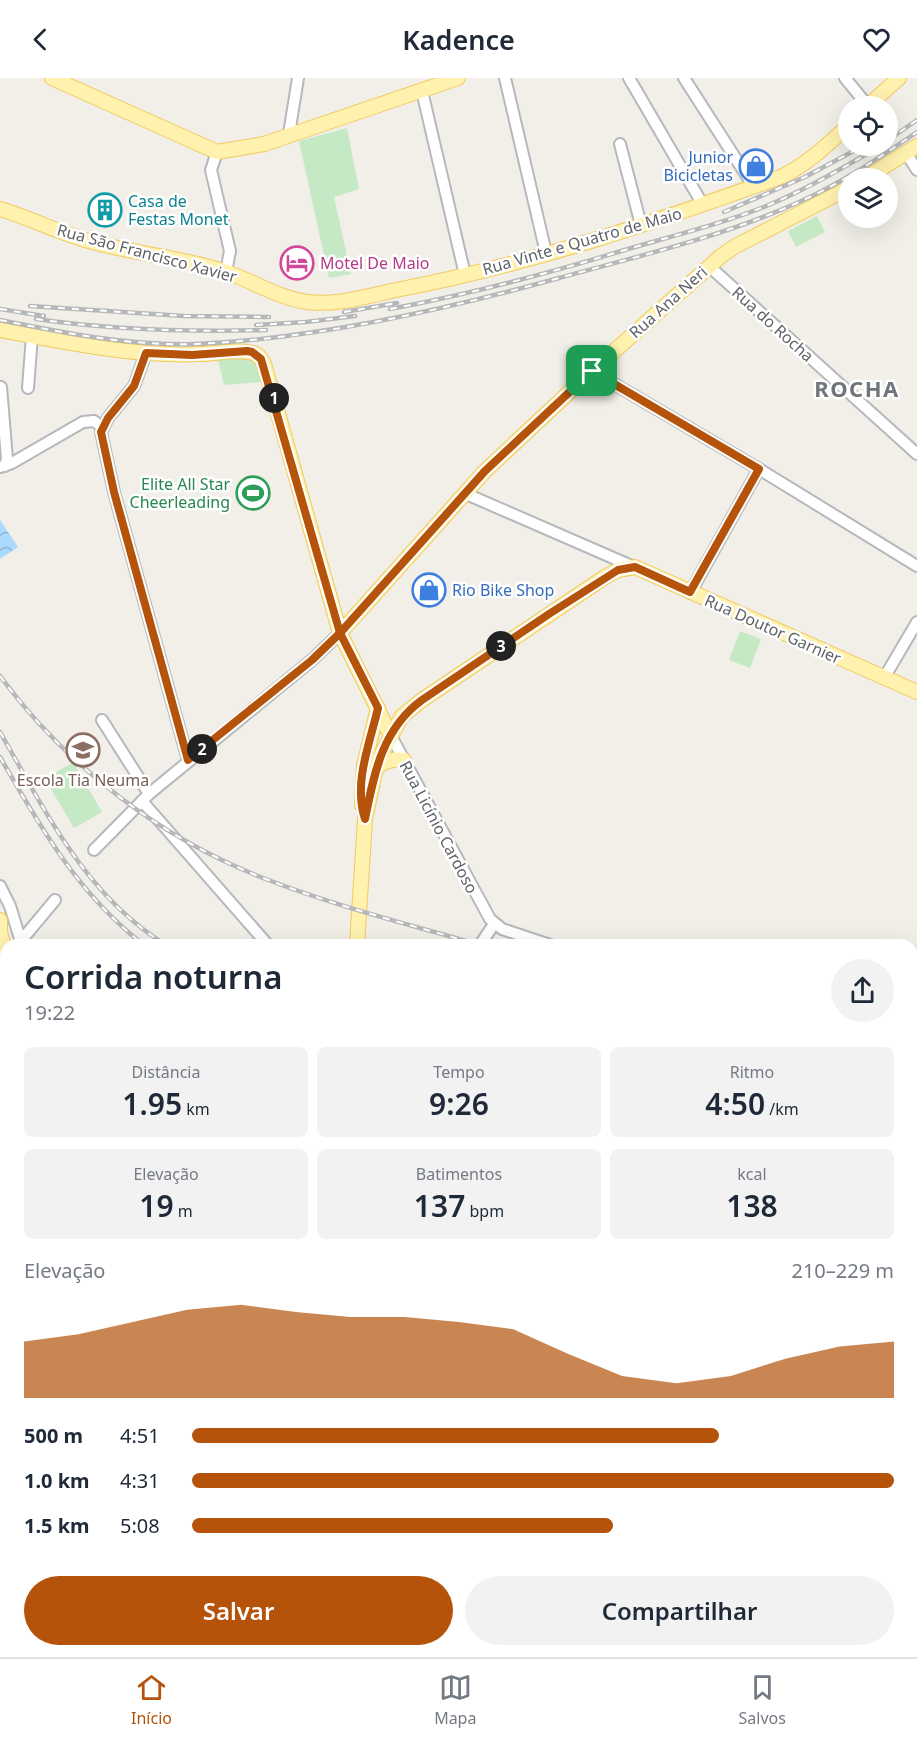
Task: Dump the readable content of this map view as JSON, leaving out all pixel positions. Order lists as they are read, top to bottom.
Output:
{
  "streets": {
    "main road": [
      "Rua Vinte e Quatro de Maio",
      "Rua São Francisco Xavier",
      "Rua Ana Neri",
      "Rua Doutor Garnier",
      "Rua Licínio Cardoso"
    ],
    "street": ["Rua do Rocha"]
  },
  "crossings": [
    ["Rua Vinte e Quatro de Maio", "Rua São Francisco Xavier"],
    ["Rua Ana Neri", "Rua do Rocha"],
    ["Rua Ana Neri", "Rua Doutor Garnier"],
    ["Rua Ana Neri", "Rua Licínio Cardoso"]
  ],
  "districts": ["ROCHA"],
  "places": {
    "shop": ["Junior Bicicletas", "Rio Bike Shop"],
    "building": ["Casa de Festas Monet"],
    "hotel": ["Motel De Maio"],
    "sports": ["Elite All Star Cheerleading"],
    "school or university": ["Escola Tia Neuma"]
  },
  "page": {
    "header": "Kadence",
    "pins": ["1", "3", "2"],
    "heading": ["Corrida noturna", "19:22"],
    "stats": [
      ["Distância", "1.95 km"],
      ["Tempo", "9:26"],
      ["Ritmo", "4:50 /km"],
      ["Elevação", "19 m"],
      ["Batimentos", "137 bpm"],
      ["kcal", "138"]
    ],
    "chart": ["Elevação", "210–229 m"],
    "list": [
      {
        "name": "500 m",
        "note": "4:51"
      },
      {
        "name": "1.0 km",
        "note": "4:31"
      },
      {
        "name": "1.5 km",
        "note": "5:08"
      }
    ],
    "buttons": ["Salvar", "Compartilhar"],
    "tabs": ["Início", "Mapa", "Salvos"]
  }
}
